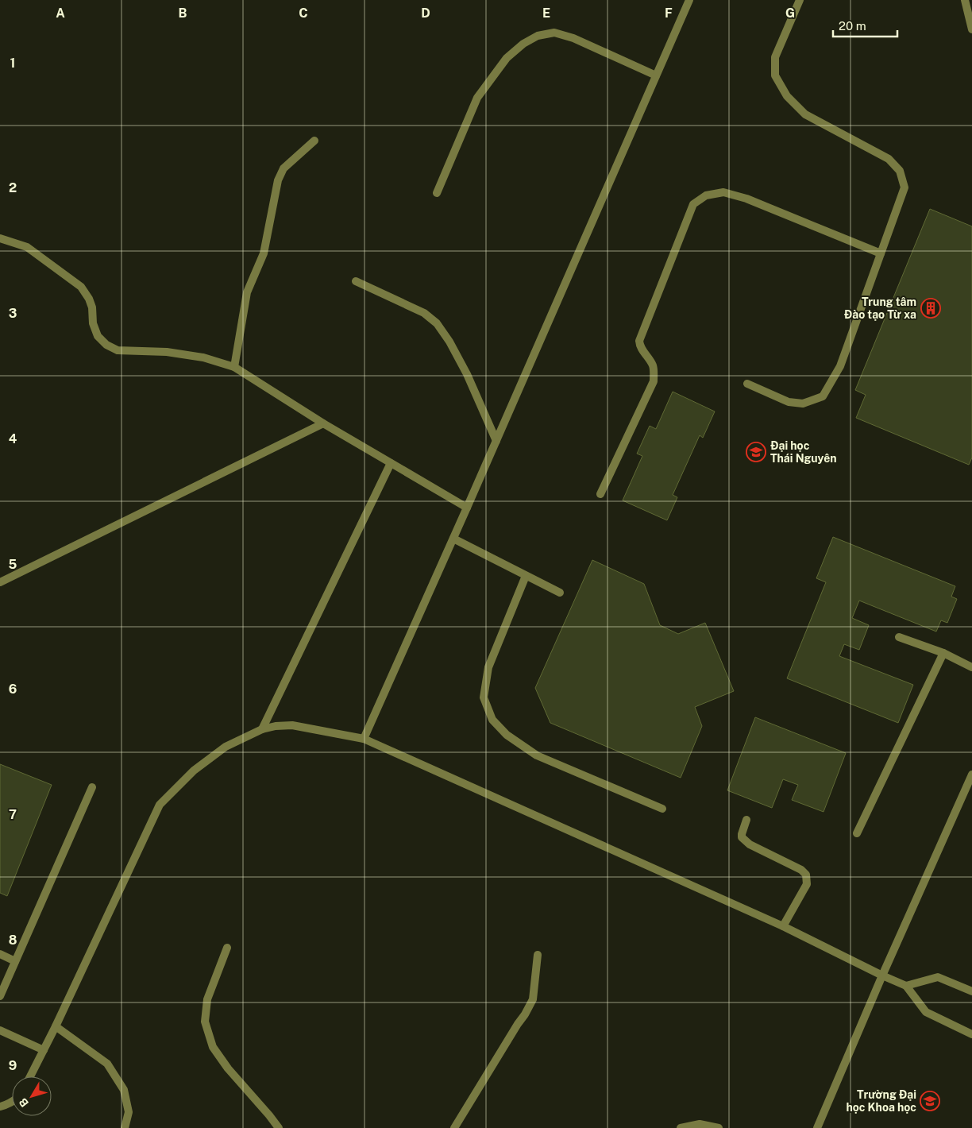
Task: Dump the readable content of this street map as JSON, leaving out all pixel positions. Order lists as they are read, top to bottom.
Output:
{
  "places": {
    "building": ["Trung tâm Đào tạo Từ xa"],
    "school or university": ["Đại học Thái Nguyên", "Trường Đại học Khoa học"]
  },
  "scale_bar": "20 m",
  "north": "bottom left",
  "grid": {
    "columns": [
      "A",
      "B",
      "C",
      "D",
      "E",
      "F",
      "G"
    ],
    "rows": [
      "1",
      "2",
      "3",
      "4",
      "5",
      "6",
      "7",
      "8",
      "9"
    ]
  }
}
